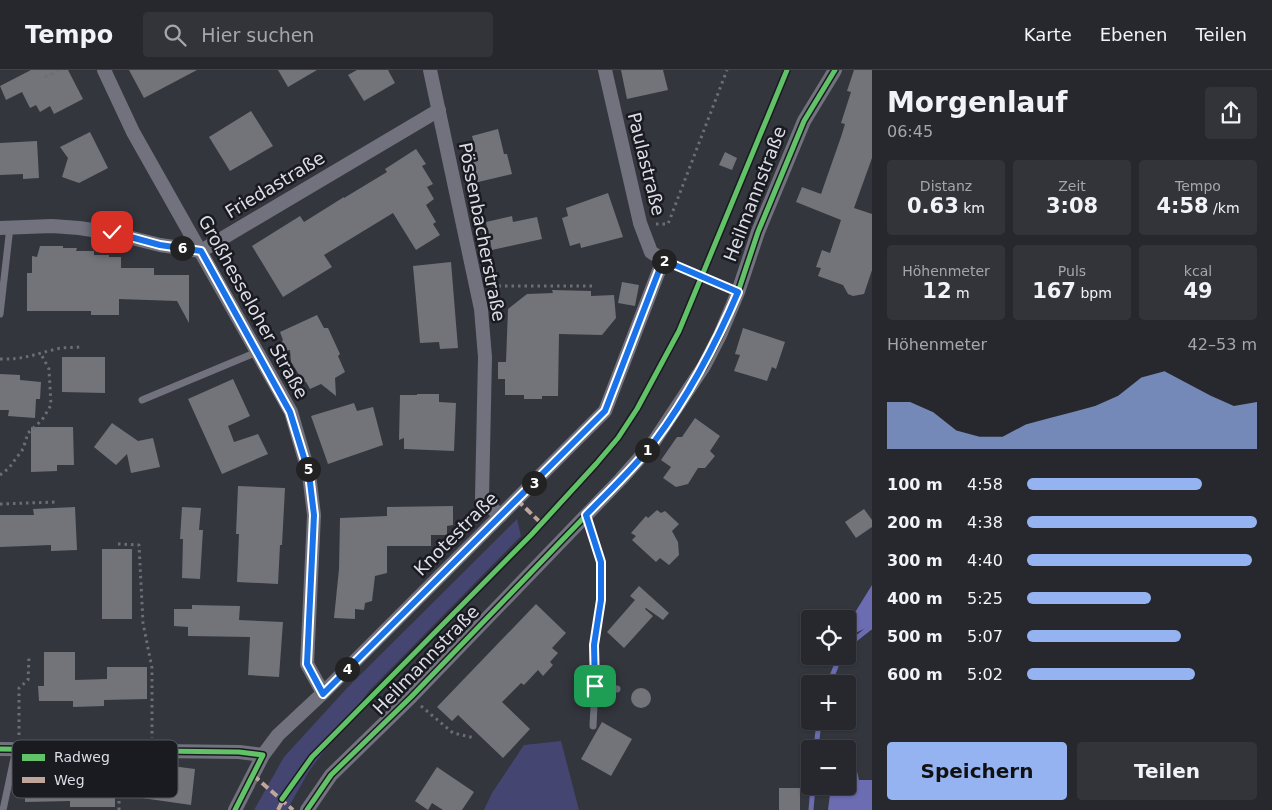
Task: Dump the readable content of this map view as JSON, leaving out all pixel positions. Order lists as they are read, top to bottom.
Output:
{
  "streets": {
    "street": [
      "Paulastraße",
      "Friedastraße",
      "Heilmannstraße",
      "Pössenbacherstraße",
      "Großhesseloher Straße",
      "Knotestraße"
    ]
  },
  "crossings": [
    ["Paulastraße", "Knotestraße"],
    ["Friedastraße", "Pössenbacherstraße"],
    ["Friedastraße", "Großhesseloher Straße"],
    ["Pössenbacherstraße", "Knotestraße"],
    ["Großhesseloher Straße", "Knotestraße"]
  ],
  "legend": ["Radweg", "Weg"],
  "page": {
    "header": "Tempo",
    "search": "Hier suchen",
    "nav": ["Karte", "Ebenen", "Teilen"],
    "heading": ["Morgenlauf", "06:45"],
    "stats": [
      ["Distanz", "0.63 km"],
      ["Zeit", "3:08"],
      ["Tempo", "4:58 /km"],
      ["Höhenmeter", "12 m"],
      ["Puls", "167 bpm"],
      ["kcal", "49"]
    ],
    "pins": [
      "6",
      "2",
      "1",
      "5",
      "3",
      "4"
    ],
    "chart": ["Höhenmeter", "42–53 m"],
    "list": [
      {
        "name": "100 m",
        "note": "4:58"
      },
      {
        "name": "200 m",
        "note": "4:38"
      },
      {
        "name": "300 m",
        "note": "4:40"
      },
      {
        "name": "400 m",
        "note": "5:25"
      },
      {
        "name": "500 m",
        "note": "5:07"
      },
      {
        "name": "600 m",
        "note": "5:02"
      }
    ],
    "map_buttons": ["+", "−"],
    "buttons": ["Speichern", "Teilen"]
  }
}
